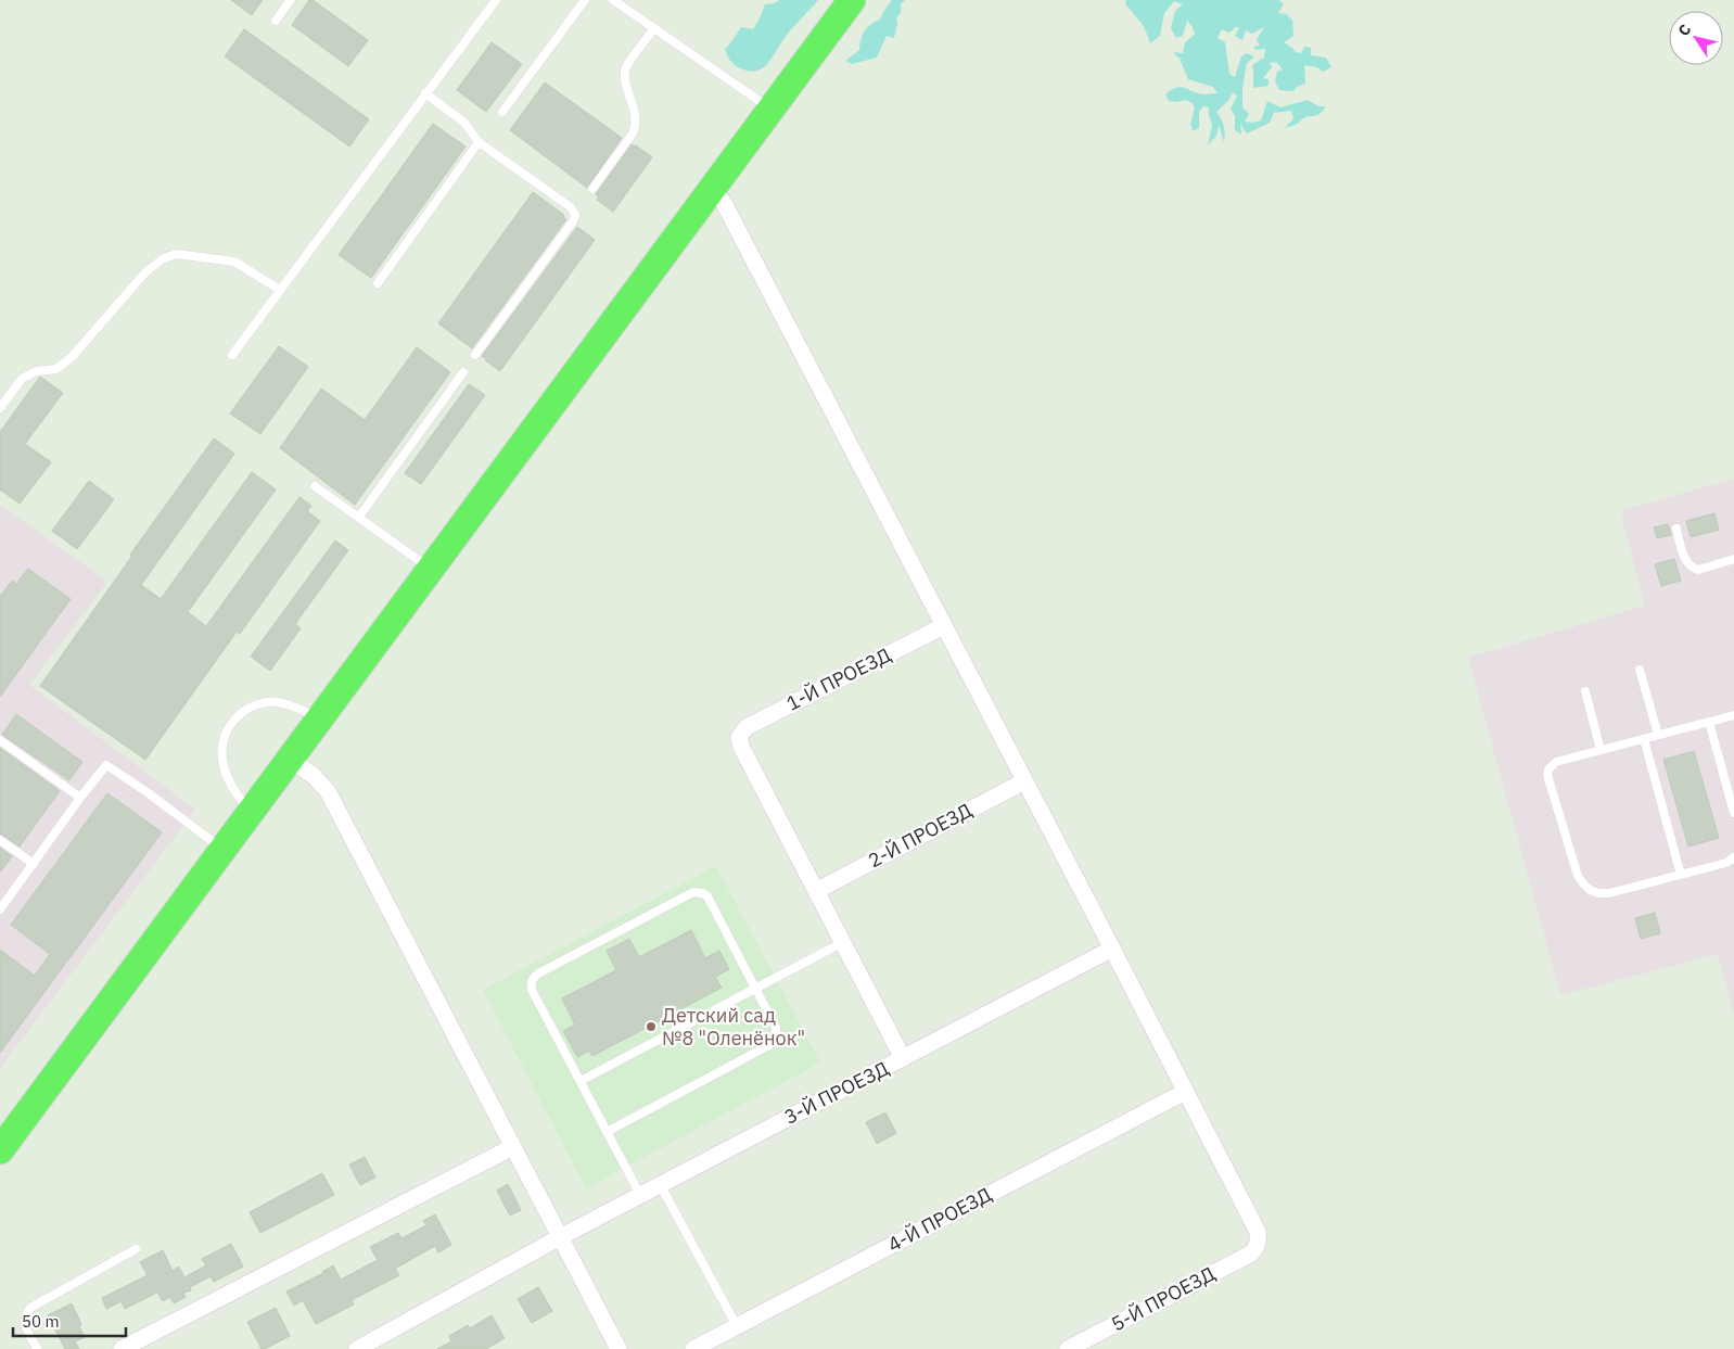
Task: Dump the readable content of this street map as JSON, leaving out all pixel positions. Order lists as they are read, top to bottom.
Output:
{
  "streets": {
    "street": [
      "1-Й ПРОЕЗД",
      "2-Й ПРОЕЗД",
      "3-Й ПРОЕЗД",
      "4-Й ПРОЕЗД",
      "5-Й ПРОЕЗД"
    ]
  },
  "crossings": [
    ["1-Й ПРОЕЗД", "2-Й ПРОЕЗД"],
    ["4-Й ПРОЕЗД", "5-Й ПРОЕЗД"]
  ],
  "places": ["Детский сад №8 \"Оленёнок\""],
  "scale_bar": "50 m",
  "north": "top left"
}
